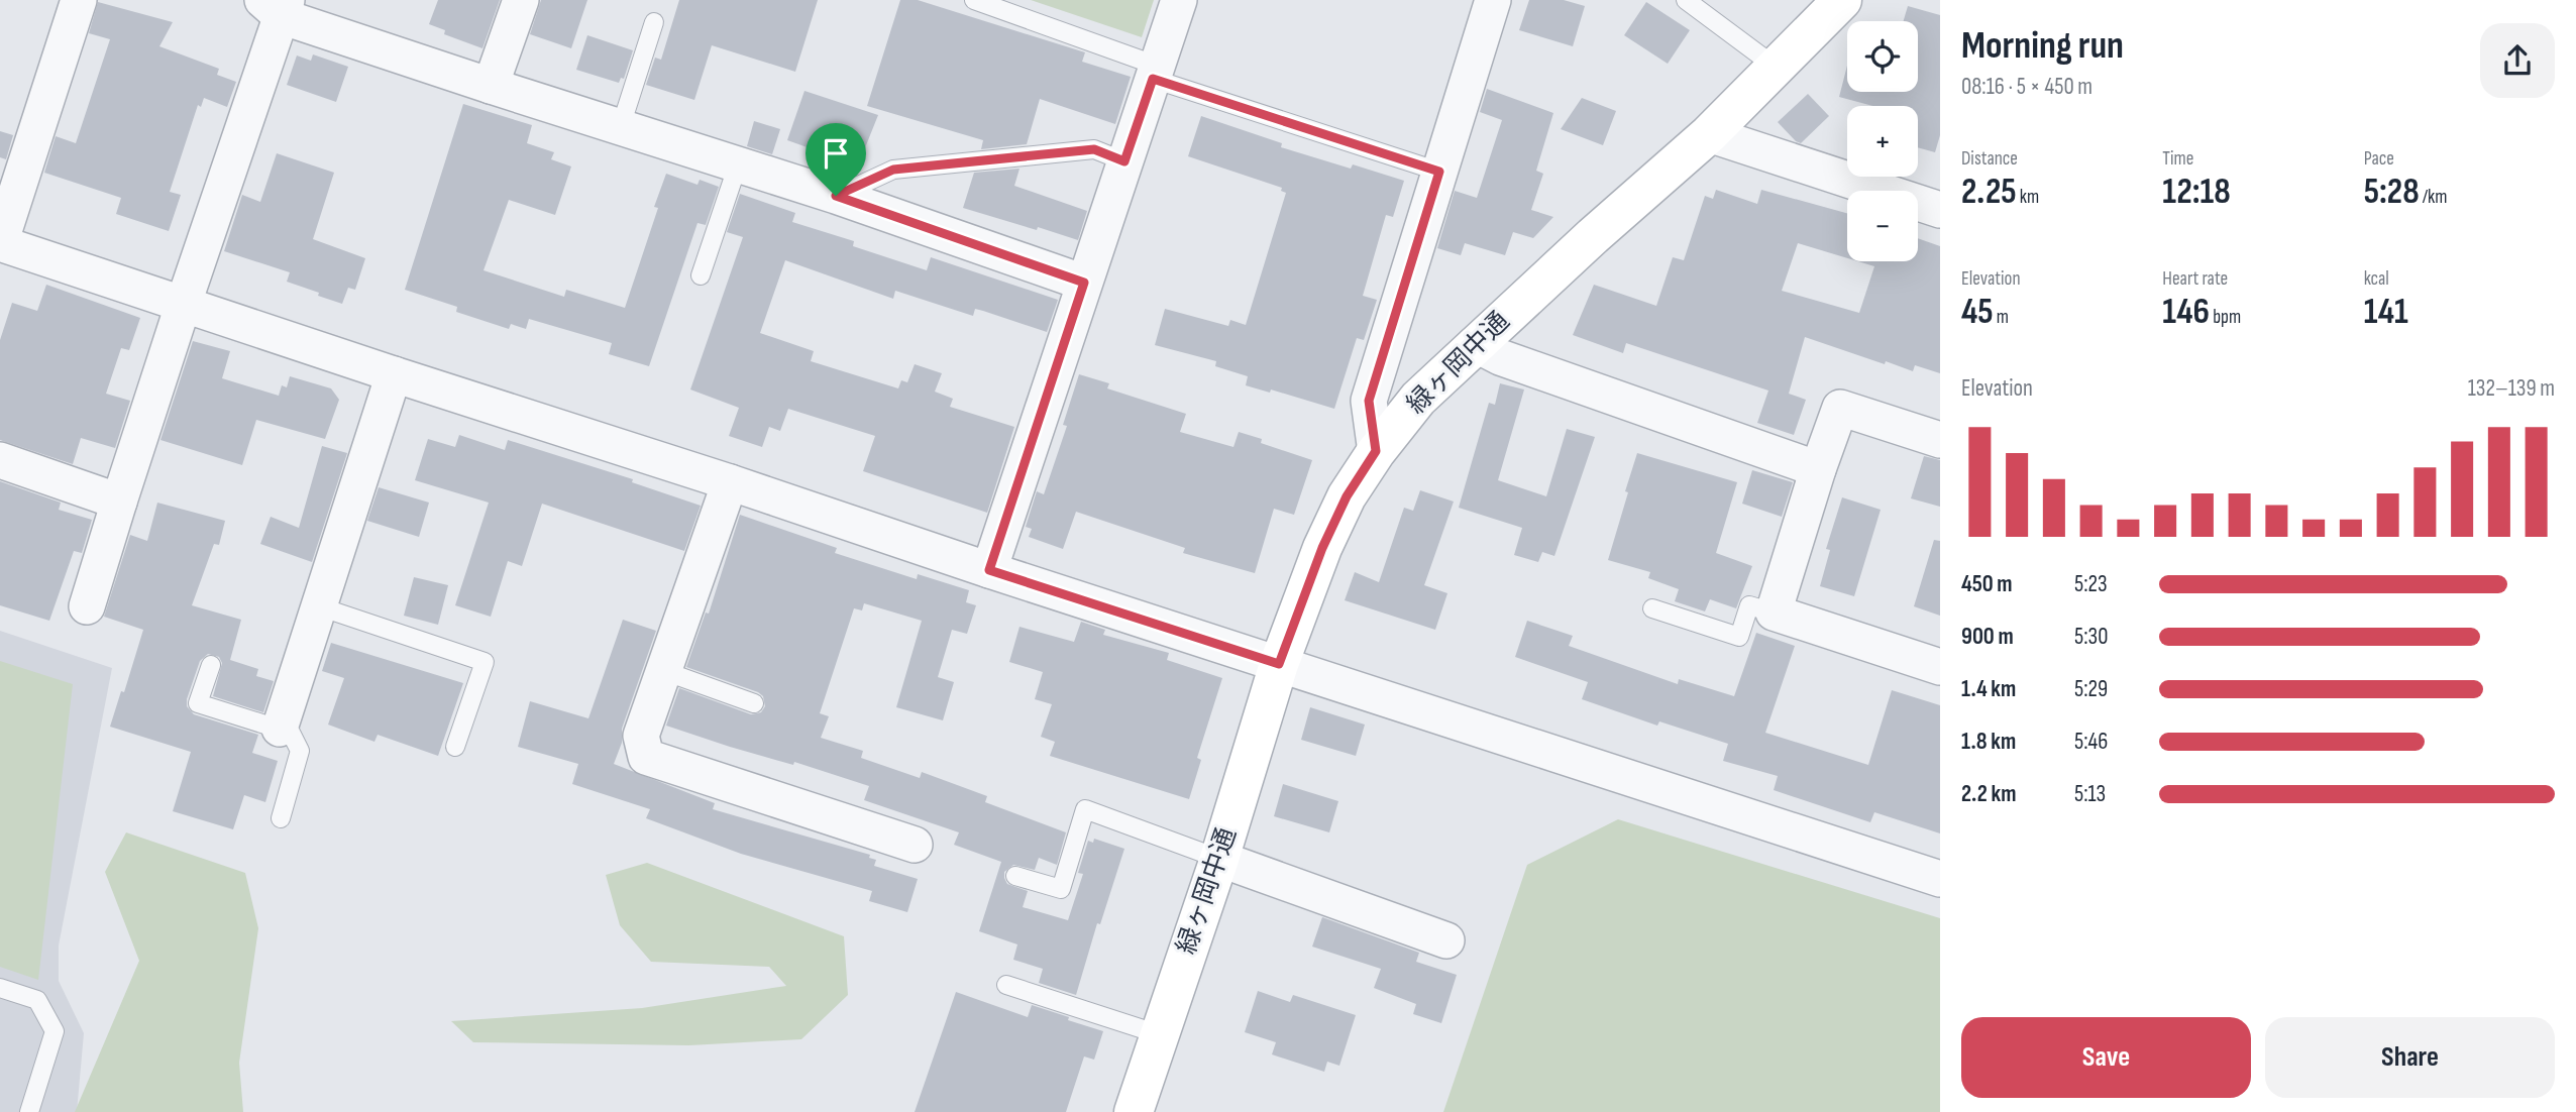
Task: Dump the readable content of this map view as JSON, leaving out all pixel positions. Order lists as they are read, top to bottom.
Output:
{
  "streets": {
    "street": ["緑ヶ岡中通"]
  },
  "page": {
    "heading": ["Morning run", "08:16 · 5 × 450 m"],
    "map_buttons": ["+", "−"],
    "stats": [
      ["Distance", "2.25 km"],
      ["Time", "12:18"],
      ["Pace", "5:28 /km"],
      ["Elevation", "45 m"],
      ["Heart rate", "146 bpm"],
      ["kcal", "141"]
    ],
    "chart": ["Elevation", "132–139 m"],
    "list": [
      {
        "name": "450 m",
        "note": "5:23"
      },
      {
        "name": "900 m",
        "note": "5:30"
      },
      {
        "name": "1.4 km",
        "note": "5:29"
      },
      {
        "name": "1.8 km",
        "note": "5:46"
      },
      {
        "name": "2.2 km",
        "note": "5:13"
      }
    ],
    "buttons": ["Save", "Share"]
  }
}
